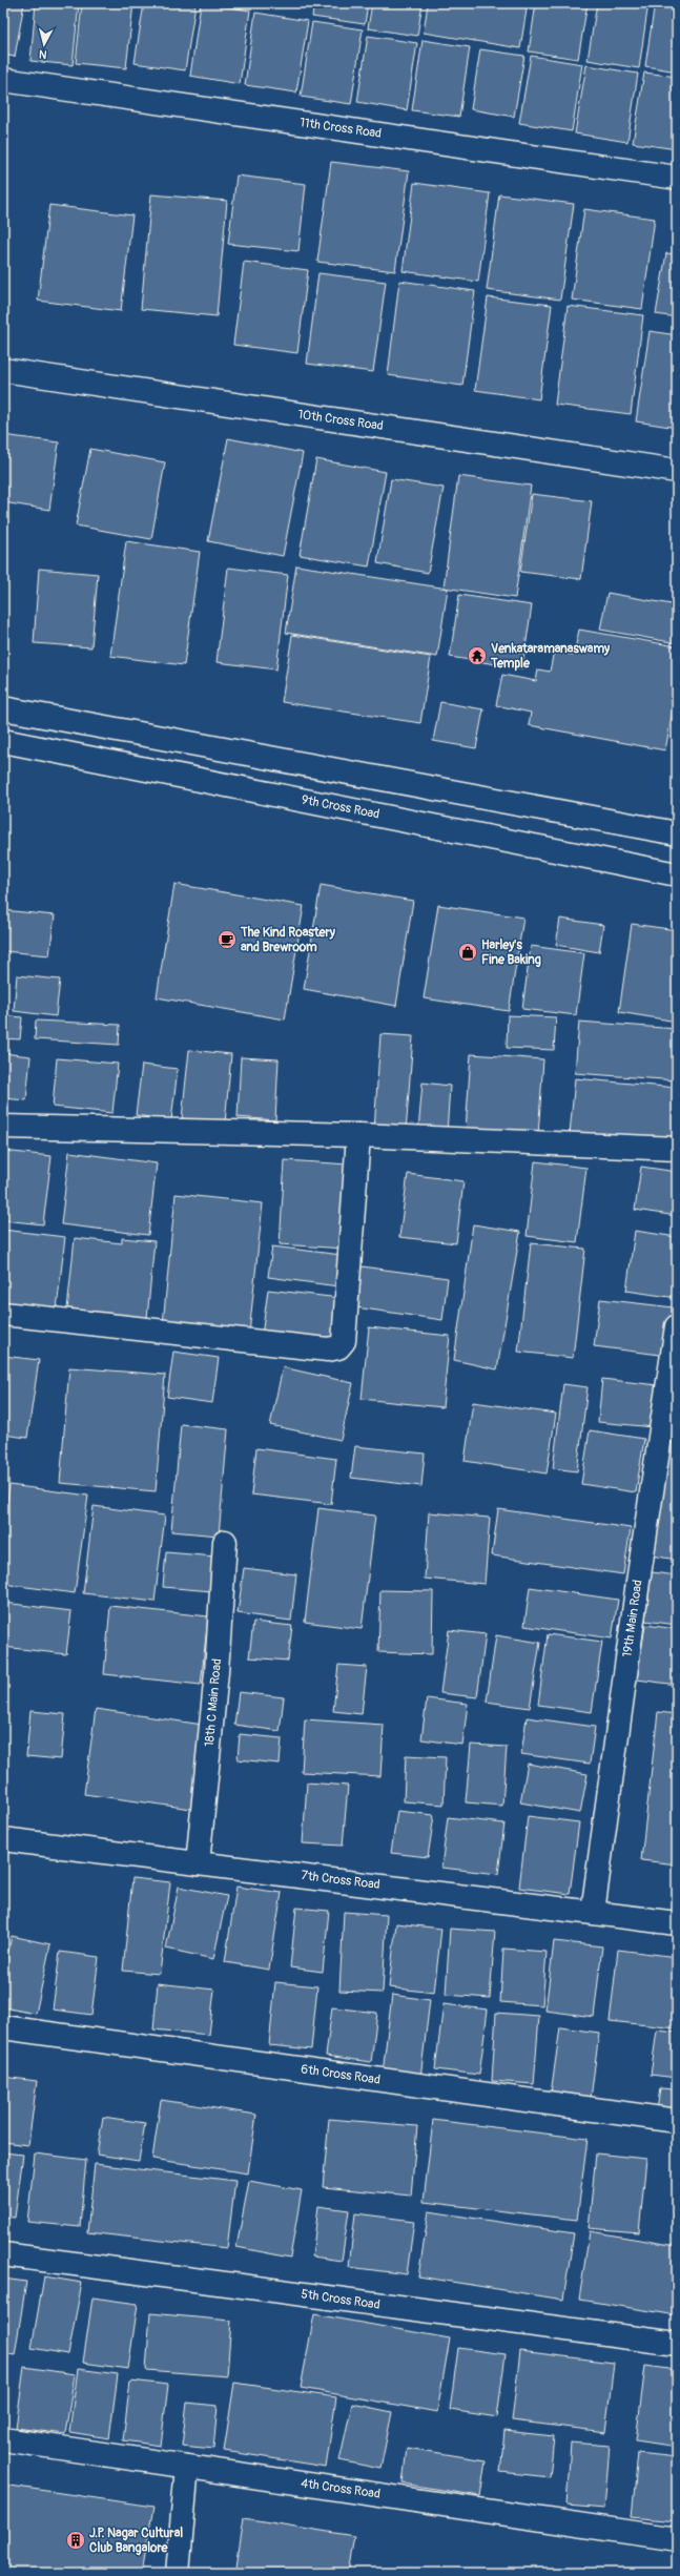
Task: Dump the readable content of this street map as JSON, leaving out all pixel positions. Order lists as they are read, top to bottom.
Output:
{
  "streets": {
    "street": [
      "11th Cross Road",
      "10th Cross Road",
      "9th Cross Road",
      "19th Main Road",
      "18th C Main Road",
      "7th Cross Road",
      "6th Cross Road",
      "5th Cross Road",
      "4th Cross Road"
    ]
  },
  "crossings": [
    ["19th Main Road", "7th Cross Road"],
    ["18th C Main Road", "7th Cross Road"]
  ],
  "places": {
    "temple": ["Venkataramanaswamy Temple"],
    "cafe": ["The Kind Roastery and Brewroom"],
    "shop": ["Harley's Fine Baking"],
    "building": ["J.P. Nagar Cultural Club Bangalore"]
  },
  "north": "bottom"
}
